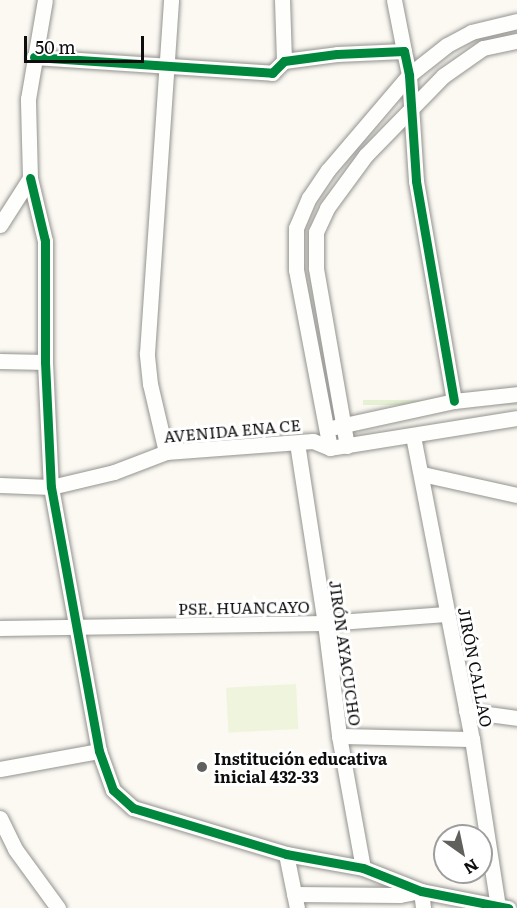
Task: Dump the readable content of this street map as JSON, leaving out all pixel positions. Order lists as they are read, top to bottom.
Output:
{
  "streets": {
    "street": [
      "AVENIDA ENA CE",
      "PSE. HUANCAYO",
      "JIRÓN AYACUCHO",
      "JIRÓN CALLAO"
    ]
  },
  "crossings": [
    ["AVENIDA ENA CE", "JIRÓN AYACUCHO"],
    ["AVENIDA ENA CE", "JIRÓN CALLAO"],
    ["PSE. HUANCAYO", "JIRÓN AYACUCHO"],
    ["PSE. HUANCAYO", "JIRÓN CALLAO"]
  ],
  "places": ["Institución educativa inicial 432-33"],
  "scale_bar": "50 m",
  "north": "bottom right"
}
